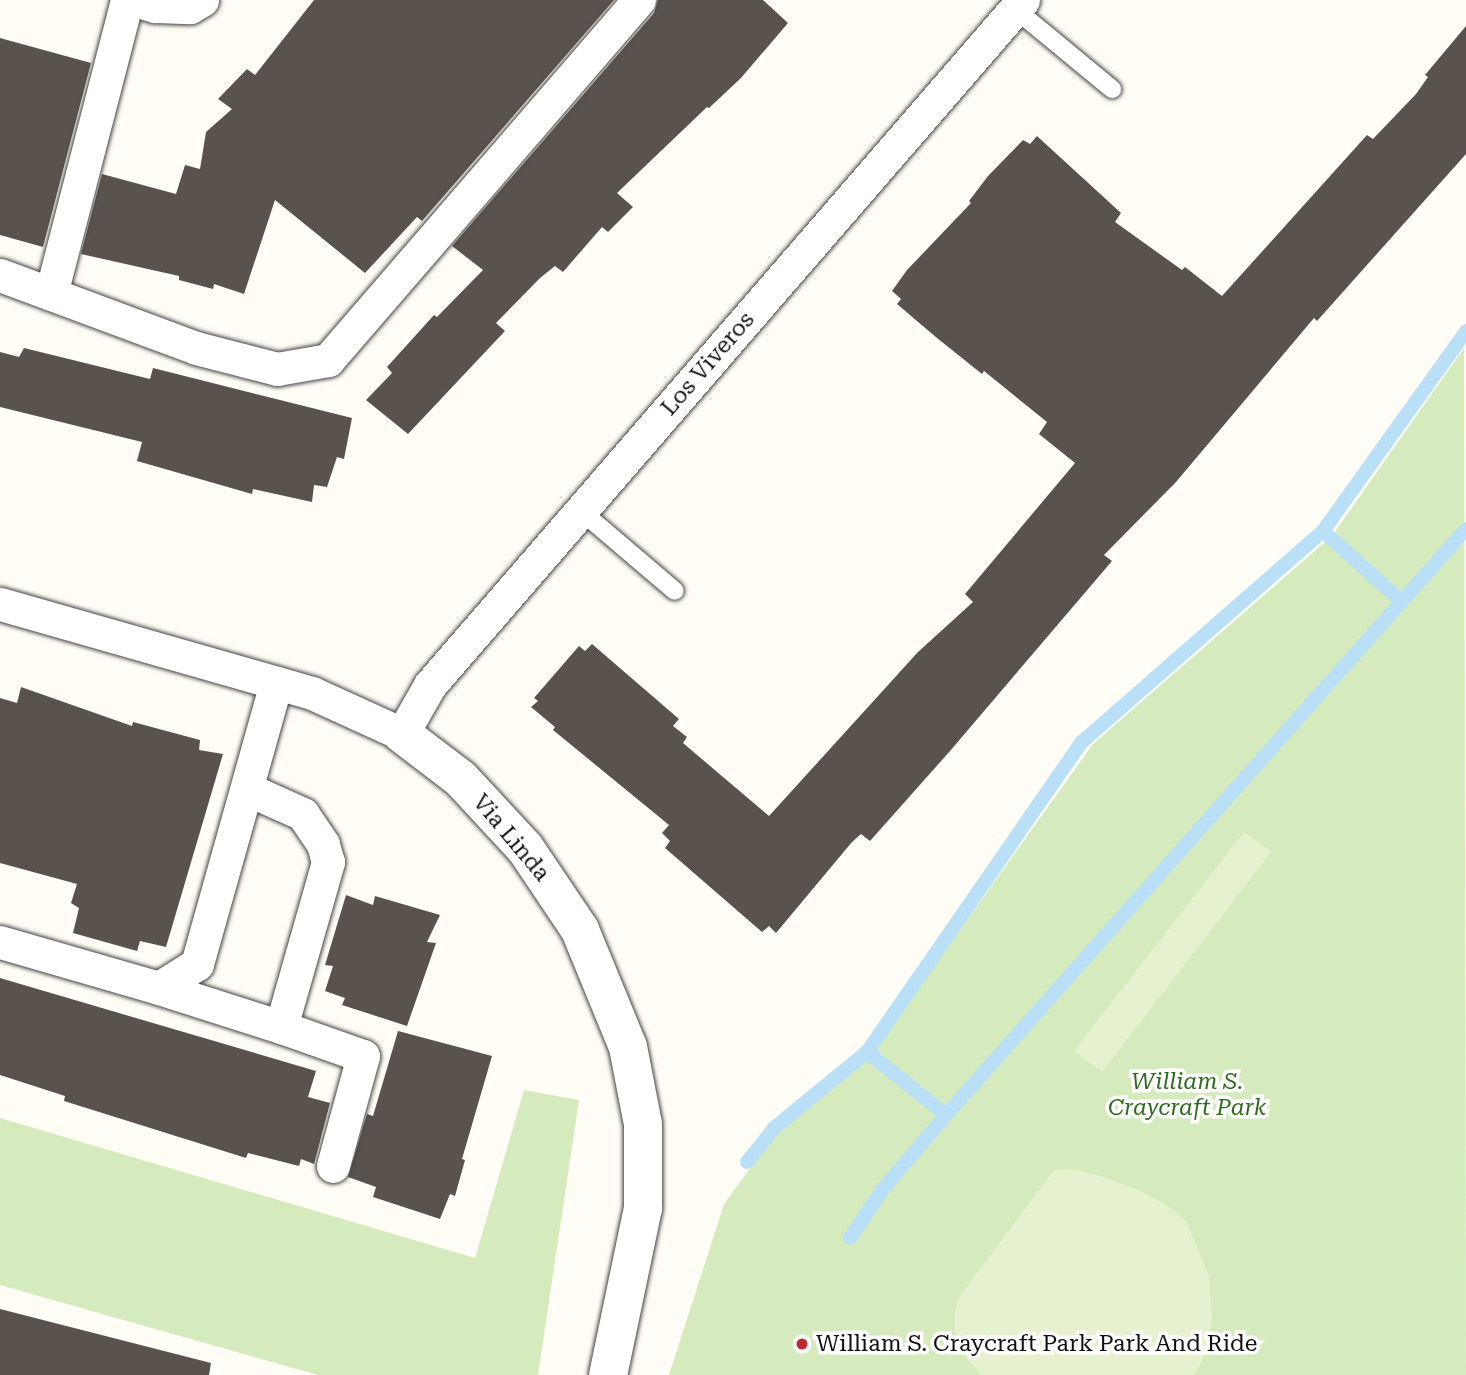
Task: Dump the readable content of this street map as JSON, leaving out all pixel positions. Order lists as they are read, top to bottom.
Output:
{
  "streets": {
    "street": ["Los Viveros", "Via Linda"]
  },
  "crossings": [
    ["Los Viveros", "Via Linda"]
  ],
  "parks": ["William S. Craycraft Park"],
  "places": ["William S. Craycraft Park Park And Ride"]
}
